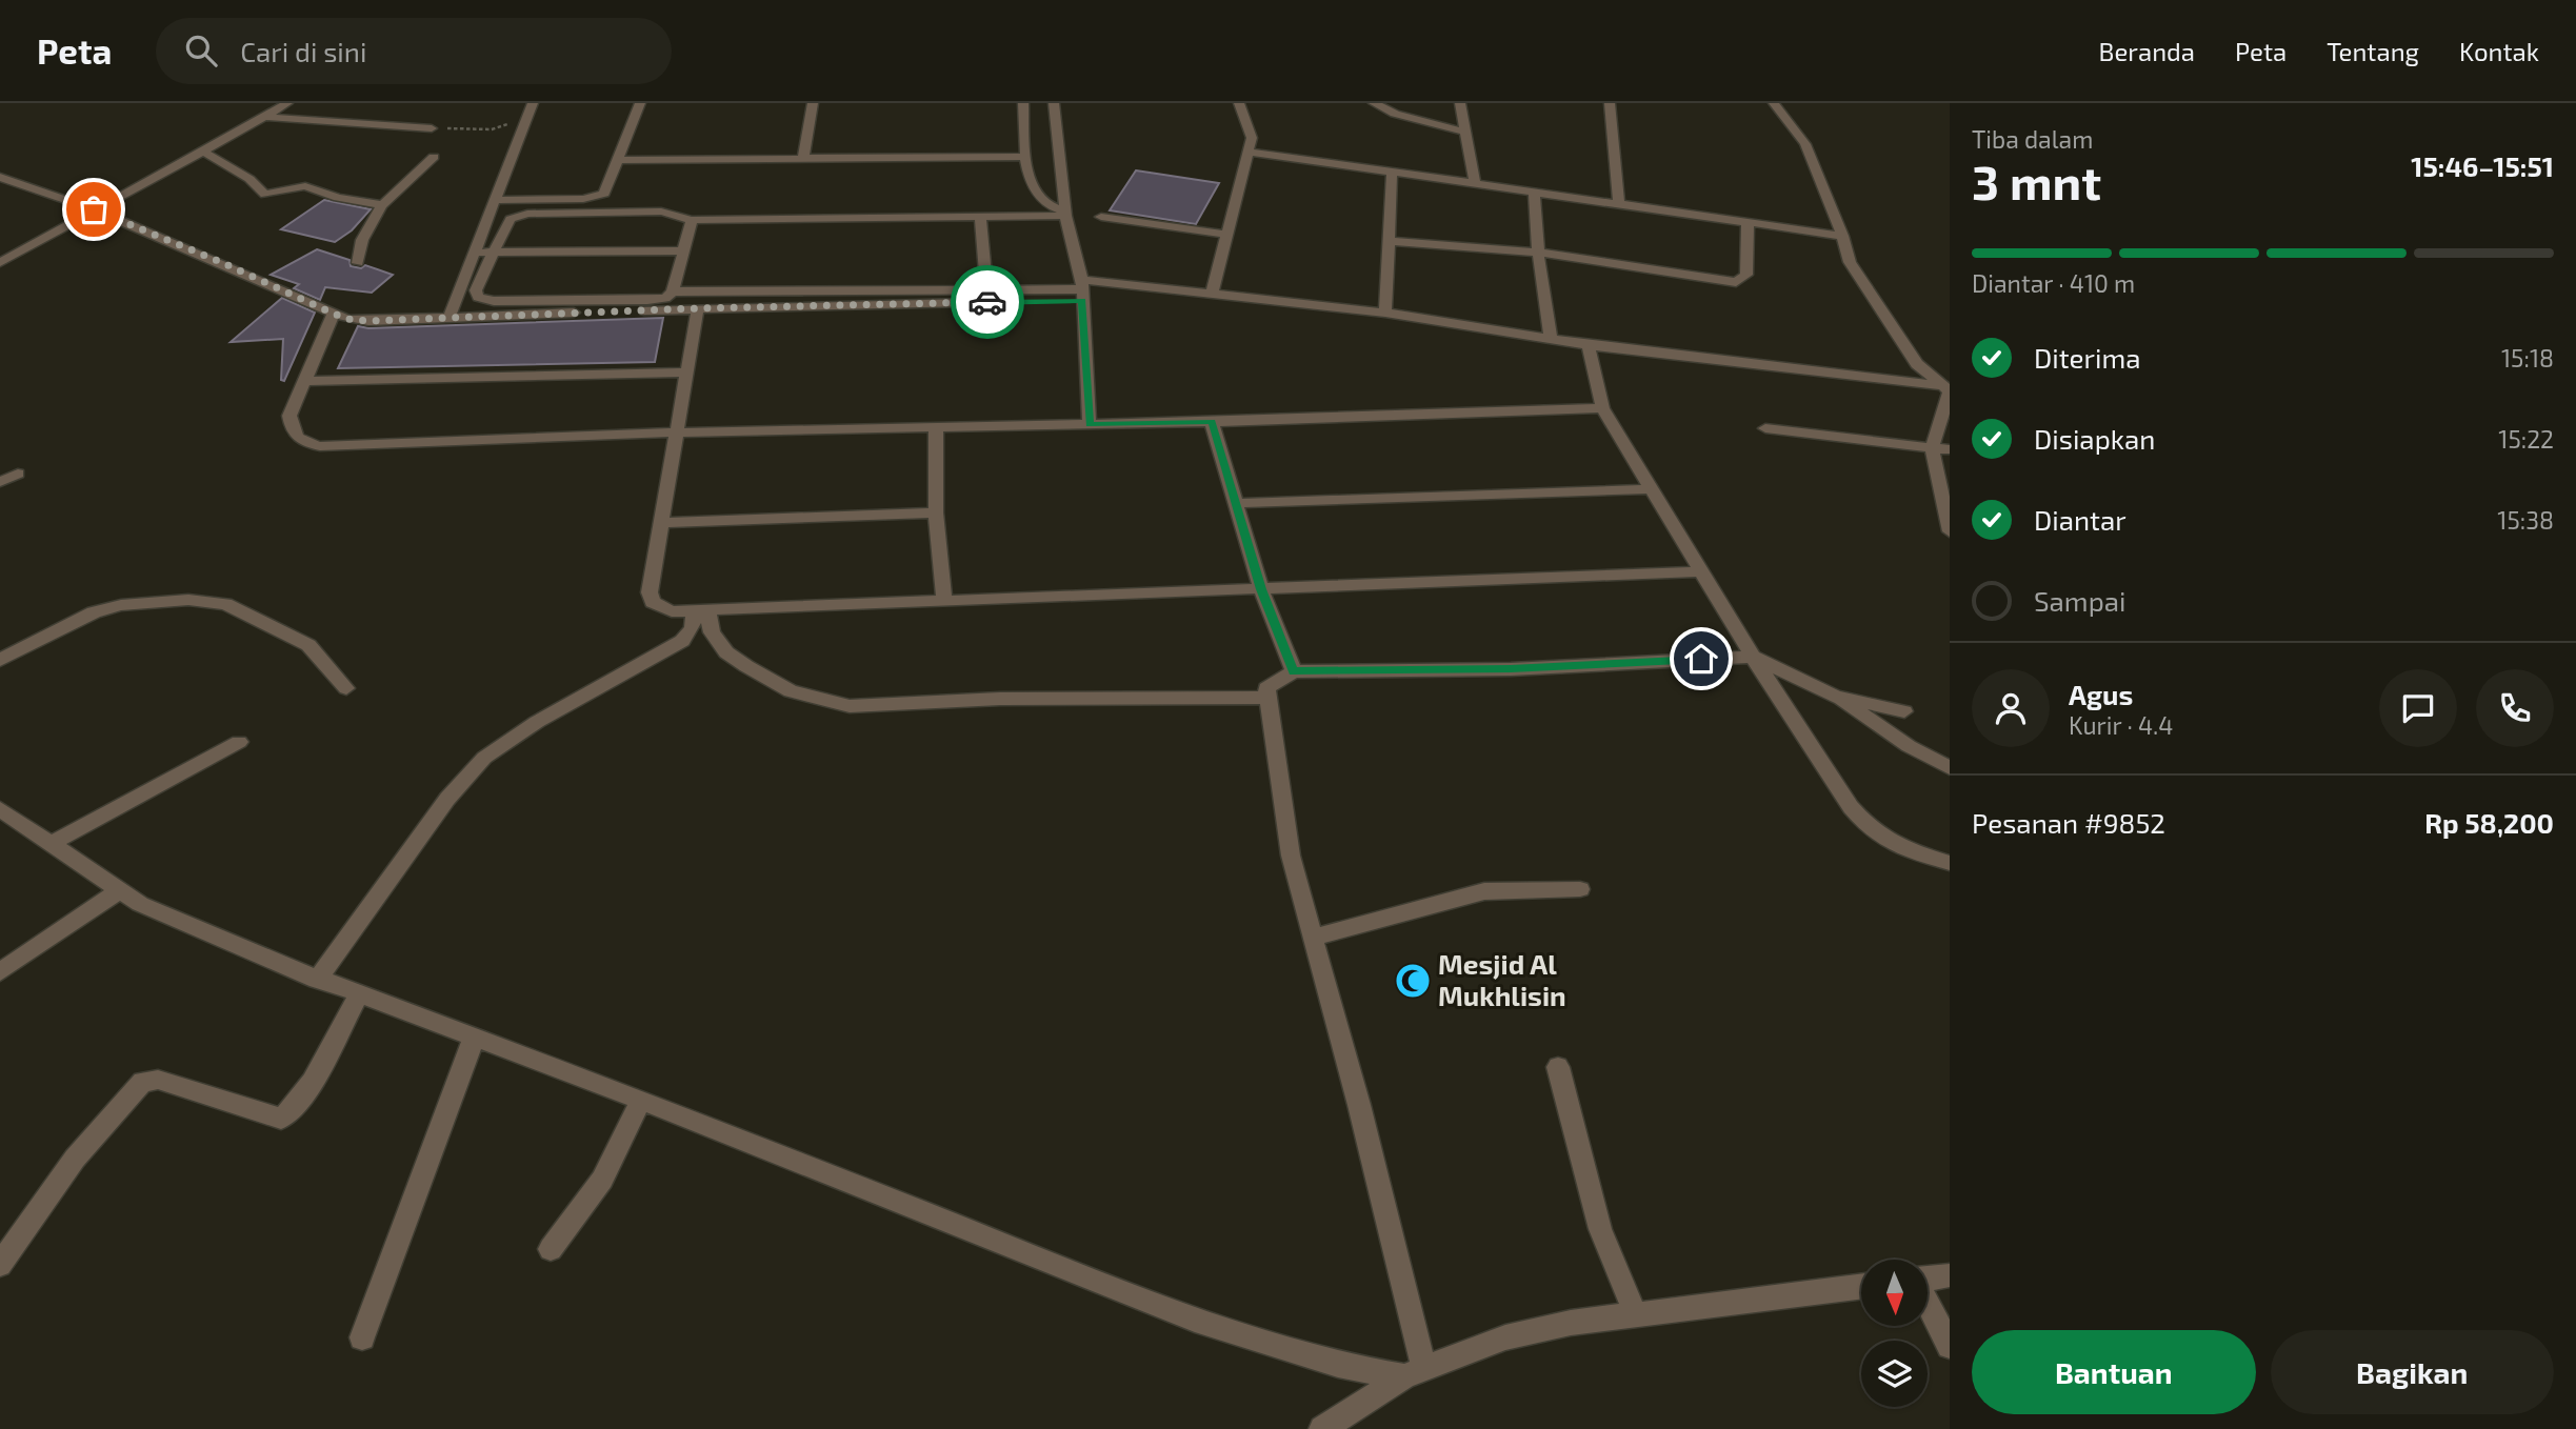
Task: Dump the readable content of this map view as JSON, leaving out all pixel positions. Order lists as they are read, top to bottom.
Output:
{
  "places": {
    "mosque": ["Mesjid Al Mukhlisin"]
  },
  "north": "bottom",
  "page": {
    "header": "Peta",
    "search": "Cari di sini",
    "nav": [
      "Beranda",
      "Peta",
      "Tentang",
      "Kontak"
    ],
    "heading": ["3 mnt", "Tiba dalam", "15:46–15:51"],
    "panel": [
      "Agus",
      "Kurir · 4.4",
      "Pesanan #9852",
      "Rp 58,200"
    ],
    "bar": "Diantar · 410 m",
    "list": [
      ["Diterima", "15:18"],
      ["Disiapkan", "15:22"],
      ["Diantar", "15:38"],
      "Sampai"
    ],
    "buttons": ["Bantuan", "Bagikan"]
  }
}
